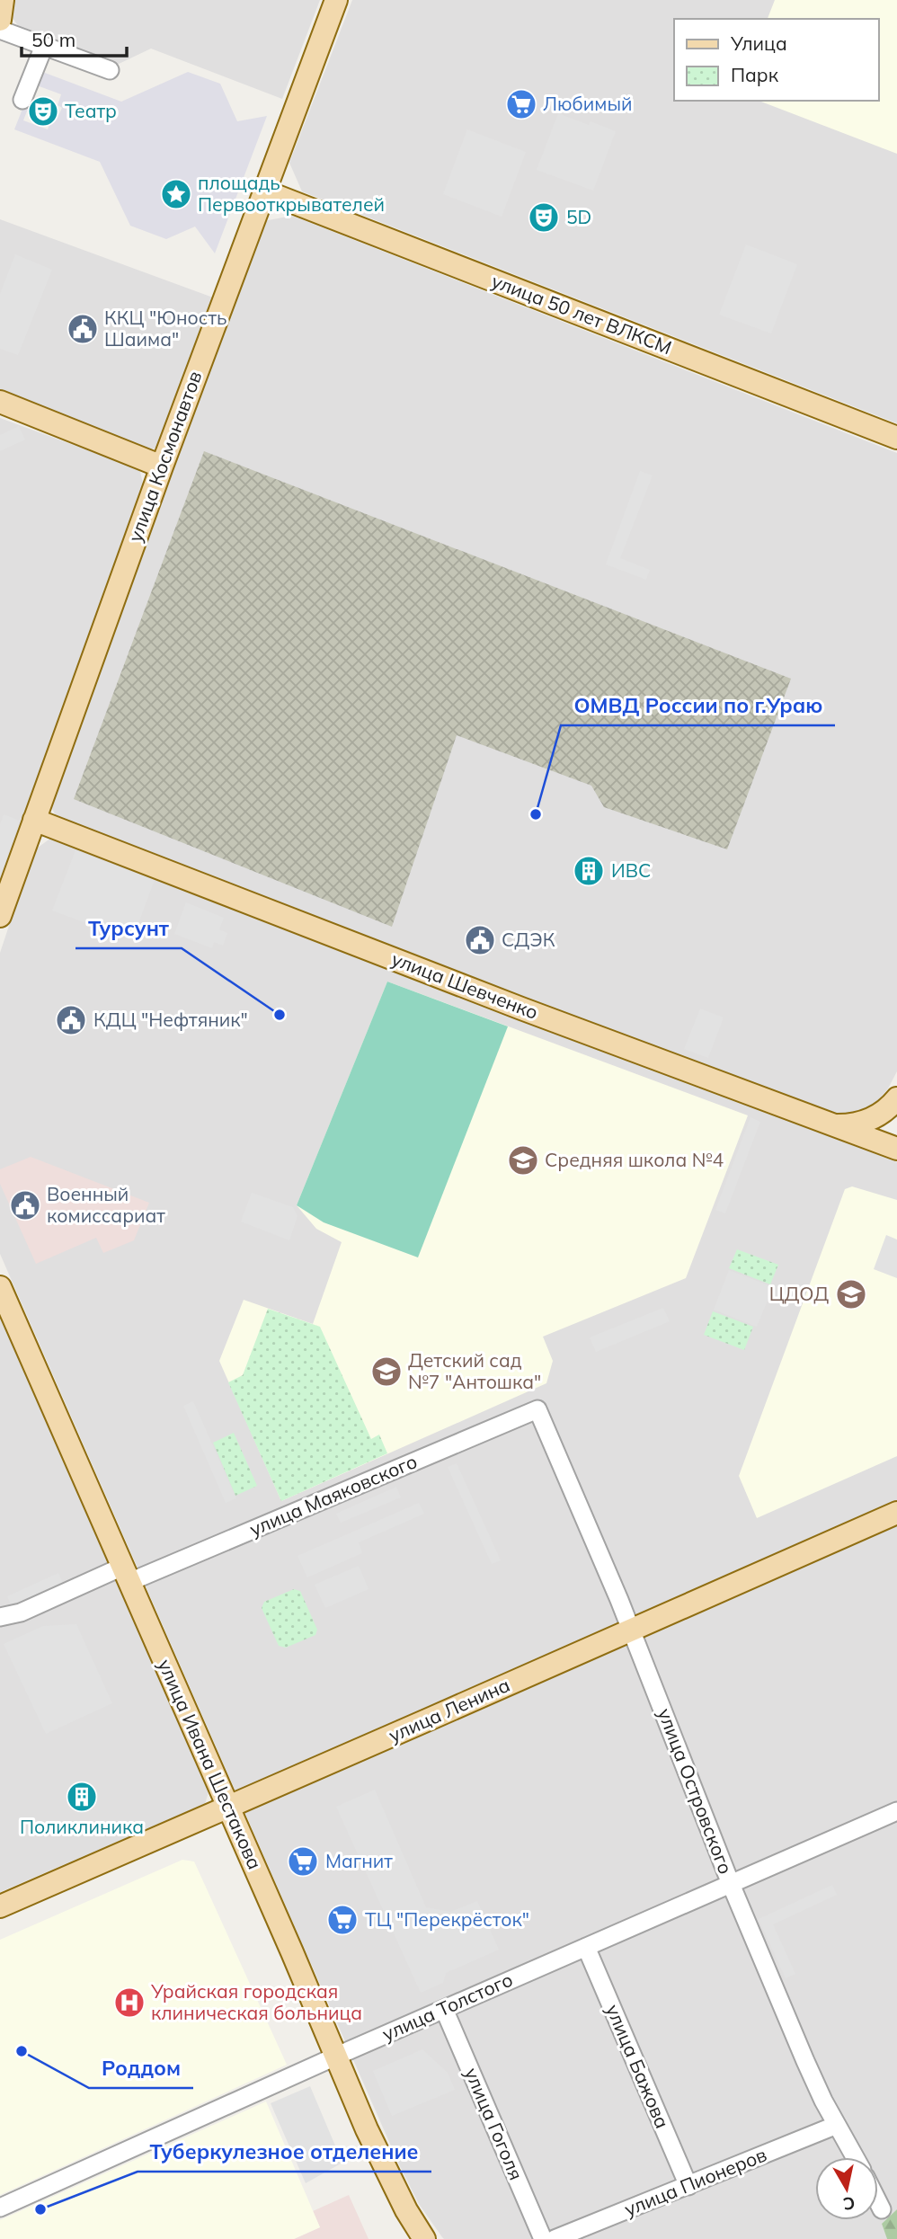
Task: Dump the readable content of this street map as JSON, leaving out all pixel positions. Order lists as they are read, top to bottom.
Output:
{
  "streets": {
    "main road": [
      "улица 50 лет ВЛКСМ",
      "улица Космонавтов",
      "улица Шевченко",
      "улица Ленина",
      "улица Ивана Шестакова"
    ],
    "street": [
      "улица Маяковского",
      "улица Островского",
      "улица Толстого",
      "улица Бажова",
      "улица Гоголя",
      "улица Пионеров"
    ]
  },
  "crossings": [
    ["улица 50 лет ВЛКСМ", "улица Космонавтов"],
    ["улица Космонавтов", "улица Шевченко"],
    ["улица Маяковского", "улица Ивана Шестакова"],
    ["улица Маяковского", "улица Островского"],
    ["улица Ленина", "улица Ивана Шестакова"],
    ["улица Ленина", "улица Островского"],
    ["улица Ивана Шестакова", "улица Толстого"],
    ["улица Островского", "улица Толстого"],
    ["улица Островского", "улица Пионеров"],
    ["улица Толстого", "улица Бажова"],
    ["улица Толстого", "улица Гоголя"],
    ["улица Бажова", "улица Пионеров"]
  ],
  "places": {
    "supermarket": ["Любимый", "Магнит", "ТЦ \"Перекрёсток\""],
    "theatre": ["Театр", "5D"],
    "place": ["площадь Первооткрывателей"],
    "public building": [
      "ККЦ \"Юность Шаима\"",
      "СДЭК",
      "КДЦ \"Нефтяник\"",
      "Военный комиссариат"
    ],
    "other": [
      "ОМВД России по г.Ураю",
      "Турсунт",
      "Роддом",
      "Туберкулезное отделение"
    ],
    "building": ["ИВС", "Поликлиника"],
    "school or university": ["Средняя школа №4", "ЦДОД", "Детский сад №7 \"Антошка\""],
    "hospital": ["Урайская городская клиническая больница"]
  },
  "legend": ["Улица", "Парк"],
  "scale_bar": "50 m",
  "north": "bottom"
}
